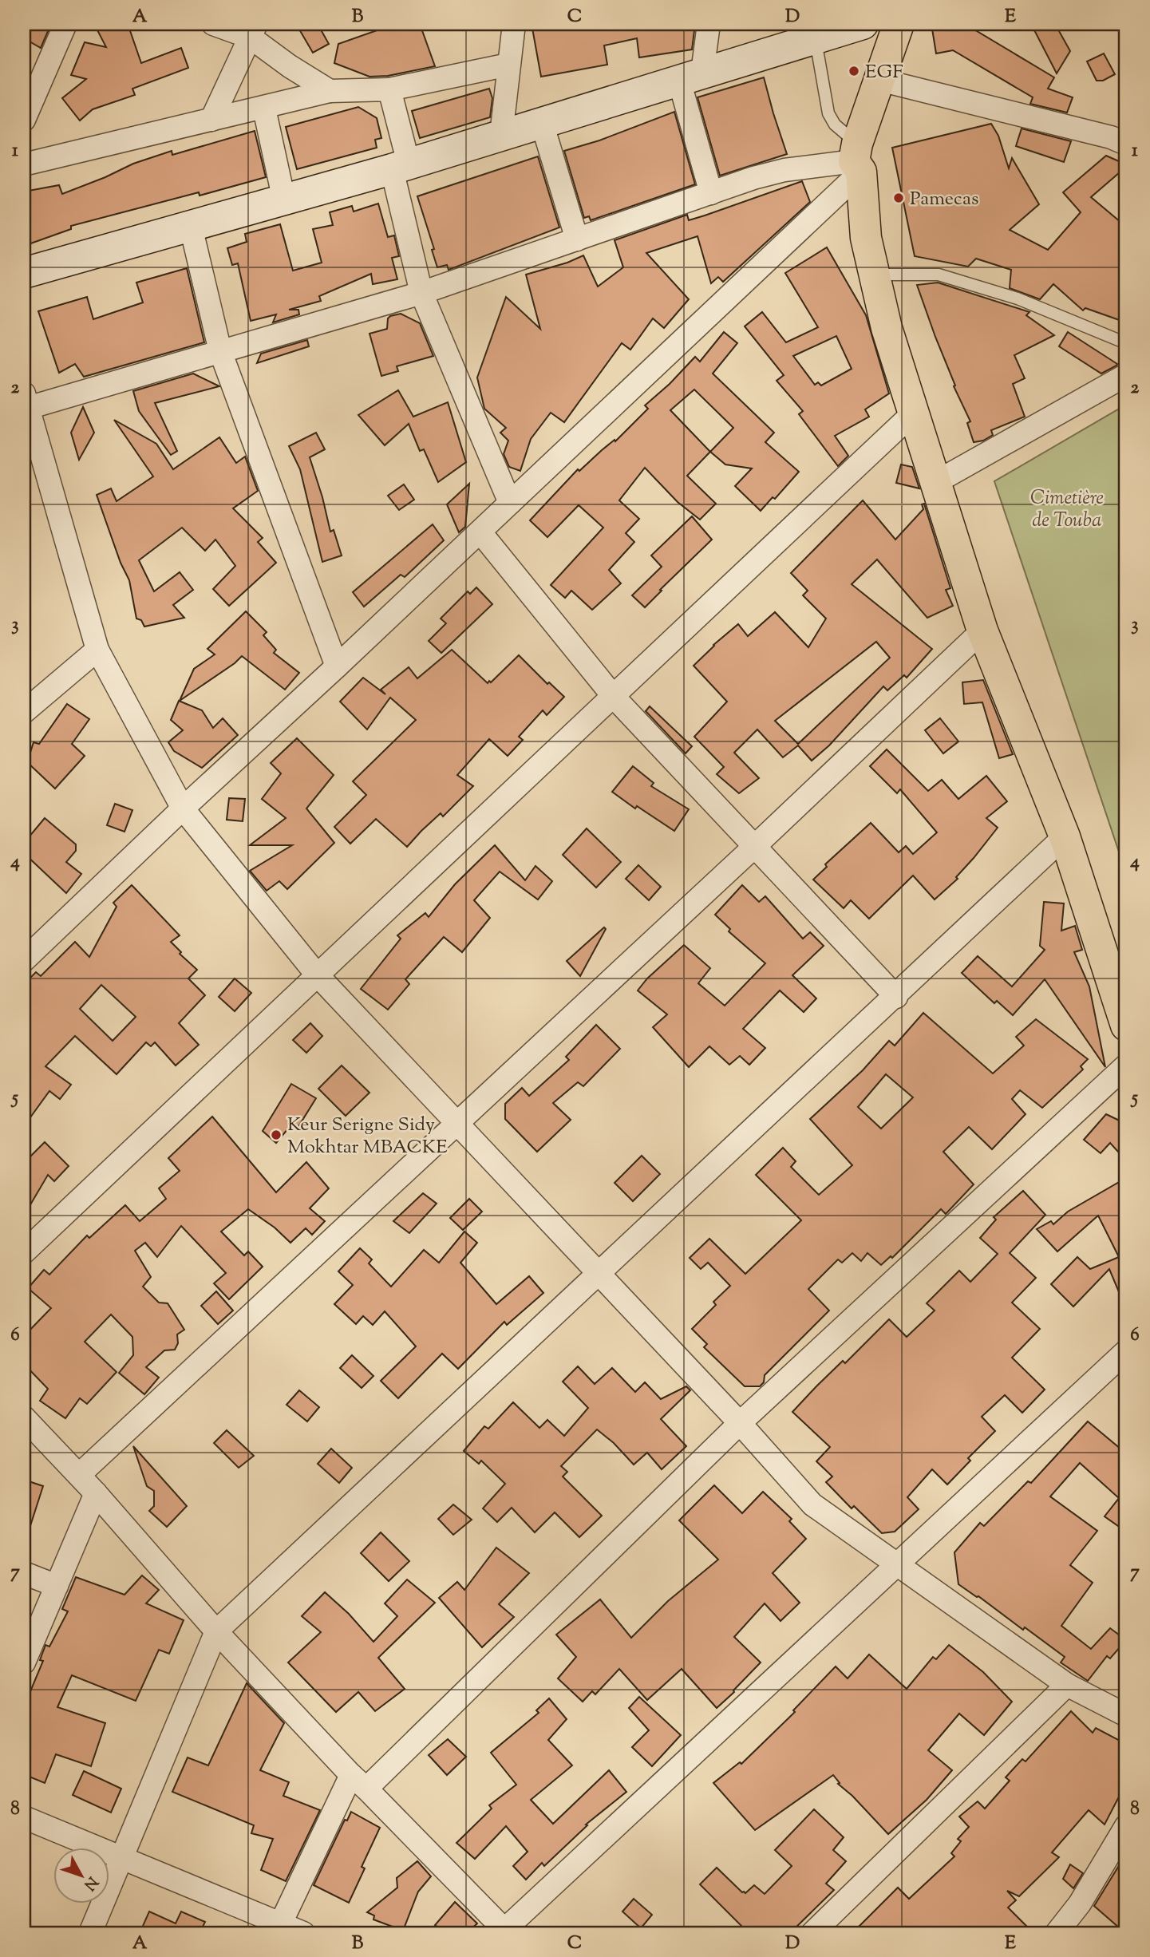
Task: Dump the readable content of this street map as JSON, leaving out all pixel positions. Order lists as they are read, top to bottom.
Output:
{
  "parks": ["Cimetière de Touba"],
  "places": ["EGF", "Pamecas", "Keur Serigne Sidy Mokhtar MBACKE"],
  "north": "bottom right",
  "grid": {
    "columns": [
      "A",
      "B",
      "C",
      "D",
      "E"
    ],
    "rows": [
      "1",
      "2",
      "3",
      "4",
      "5",
      "6",
      "7",
      "8"
    ]
  }
}
